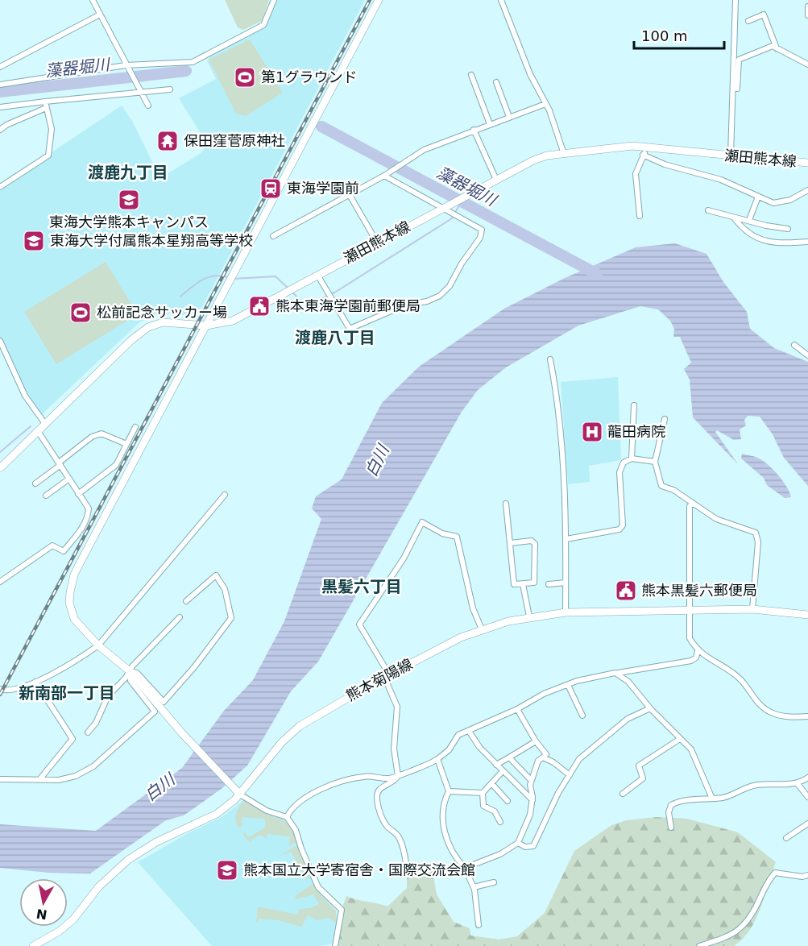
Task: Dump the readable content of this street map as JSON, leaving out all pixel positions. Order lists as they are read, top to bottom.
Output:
{
  "streets": {
    "main road": ["瀬田熊本線", "熊本菊陽線"]
  },
  "districts": [
    "渡鹿九丁目",
    "渡鹿八丁目",
    "黒髪六丁目",
    "新南部一丁目"
  ],
  "water": ["藻器堀川", "白川"],
  "places": {
    "sports": ["第1グラウンド", "松前記念サッカー場"],
    "temple": ["保田窪菅原神社"],
    "station": ["東海学園前"],
    "school or university": ["東海大学熊本キャンパス", "東海大学付属熊本星翔高等学校", "熊本国立大学寄宿舎・国際交流会館"],
    "public building": ["熊本東海学園前郵便局", "熊本黒髪六郵便局"],
    "hospital": ["龍田病院"]
  },
  "scale_bar": "100 m",
  "north": "bottom"
}
